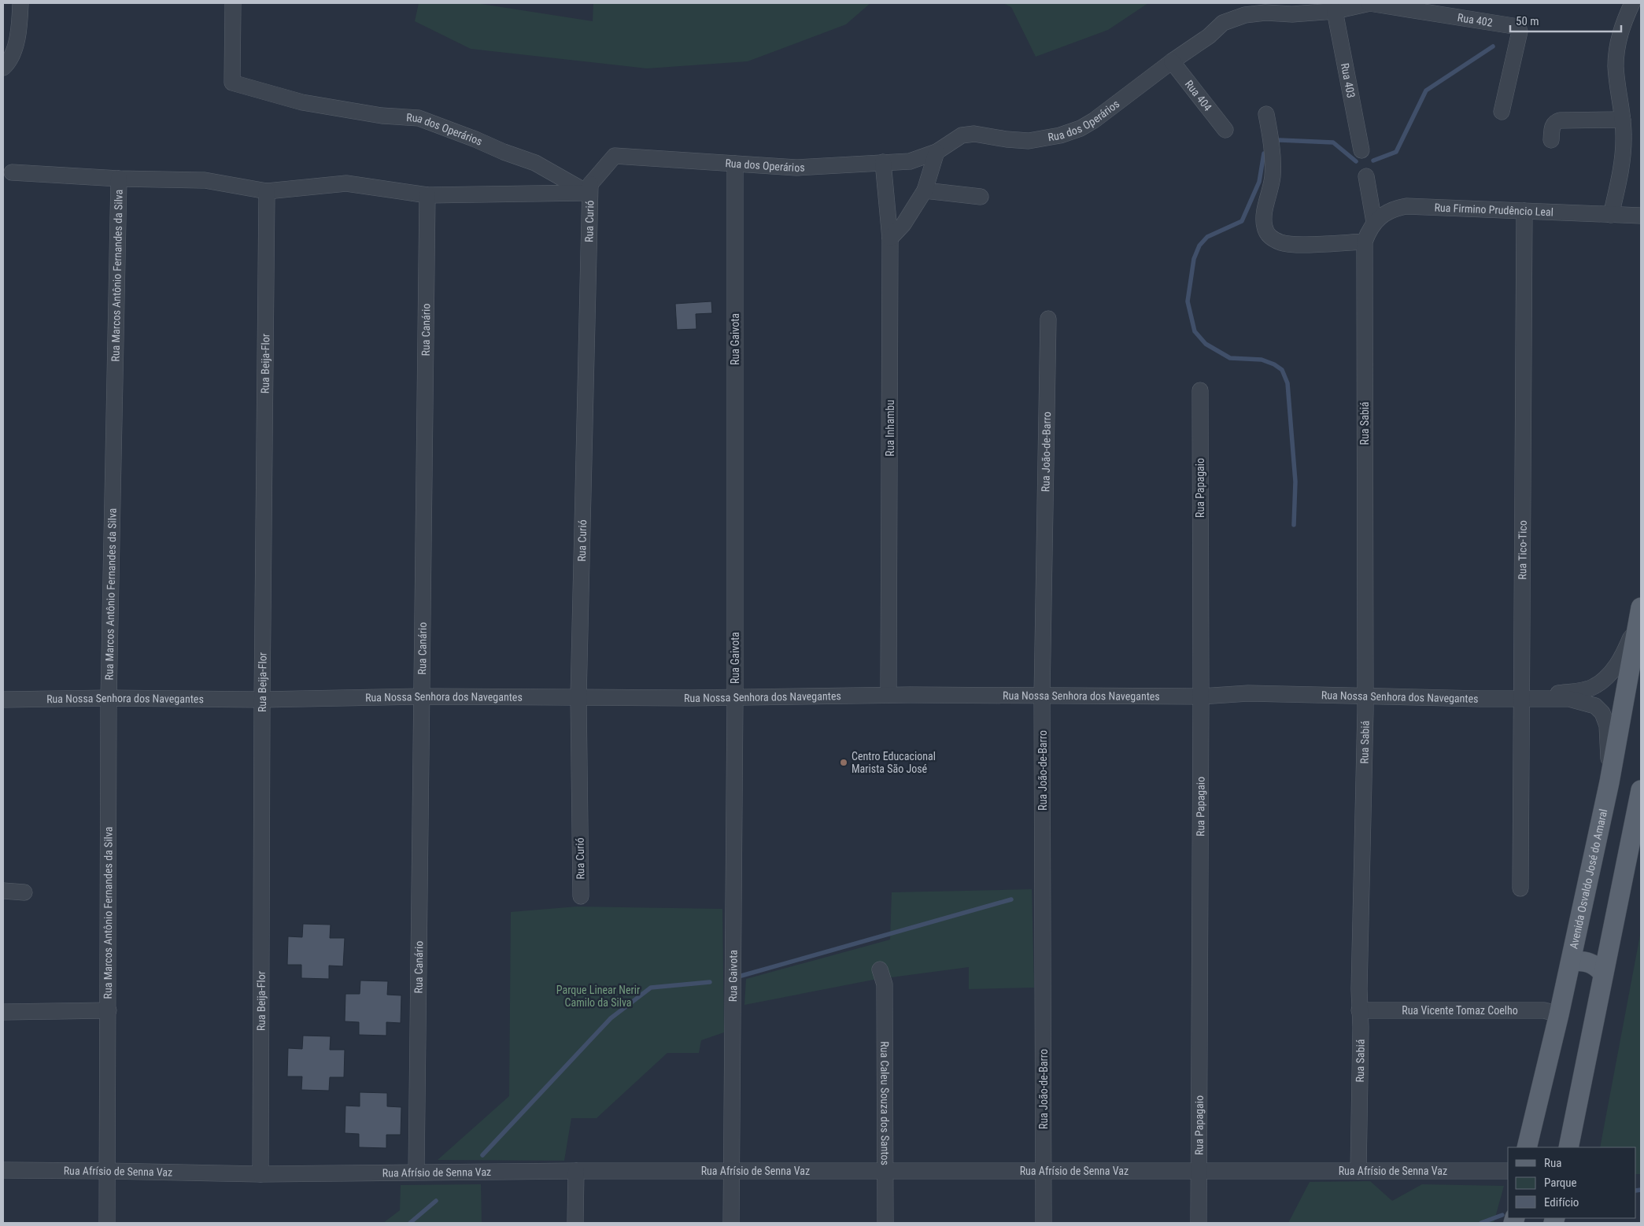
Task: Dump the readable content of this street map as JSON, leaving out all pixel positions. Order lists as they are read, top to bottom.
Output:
{
  "streets": {
    "main road": ["Avenida Osvaldo José do Amaral"],
    "street": [
      "Rua 402",
      "Rua 403",
      "Rua 404",
      "Rua dos Operários",
      "Rua Firmino Prudêncio Leal",
      "Rua Curió",
      "Rua Marcos Antônio Fernandes da Silva",
      "Rua Canário",
      "Rua Gaivota",
      "Rua Beija-Flor",
      "Rua Sabiá",
      "Rua Inhambu",
      "Rua João-de-Barro",
      "Rua Papagaio",
      "Rua Tico-Tico",
      "Rua Nossa Senhora dos Navegantes",
      "Rua Vicente Tomaz Coelho",
      "Rua Caleu Souza dos Santos",
      "Rua Afrísio de Senna Vaz"
    ]
  },
  "crossings": [
    ["Rua 402", "Rua dos Operários"],
    ["Rua 403", "Rua dos Operários"],
    ["Rua 404", "Rua dos Operários"],
    ["Rua dos Operários", "Rua Curió"],
    ["Rua dos Operários", "Rua Gaivota"],
    ["Rua dos Operários", "Rua Inhambu"],
    ["Rua Firmino Prudêncio Leal", "Rua Sabiá"],
    ["Rua Firmino Prudêncio Leal", "Rua Tico-Tico"],
    ["Rua Curió", "Rua Nossa Senhora dos Navegantes"],
    ["Rua Marcos Antônio Fernandes da Silva", "Rua Nossa Senhora dos Navegantes"],
    ["Rua Marcos Antônio Fernandes da Silva", "Rua Afrísio de Senna Vaz"],
    ["Rua Canário", "Rua Nossa Senhora dos Navegantes"],
    ["Rua Canário", "Rua Afrísio de Senna Vaz"],
    ["Rua Gaivota", "Rua Nossa Senhora dos Navegantes"],
    ["Rua Gaivota", "Rua Afrísio de Senna Vaz"],
    ["Rua Beija-Flor", "Rua Nossa Senhora dos Navegantes"],
    ["Rua Beija-Flor", "Rua Afrísio de Senna Vaz"],
    ["Rua Sabiá", "Rua Nossa Senhora dos Navegantes"],
    ["Rua Sabiá", "Rua Vicente Tomaz Coelho"],
    ["Rua Sabiá", "Rua Afrísio de Senna Vaz"],
    ["Rua Inhambu", "Rua Nossa Senhora dos Navegantes"],
    ["Rua João-de-Barro", "Rua Nossa Senhora dos Navegantes"],
    ["Rua João-de-Barro", "Rua Afrísio de Senna Vaz"],
    ["Rua Papagaio", "Rua Nossa Senhora dos Navegantes"],
    ["Rua Papagaio", "Rua Afrísio de Senna Vaz"],
    ["Rua Tico-Tico", "Rua Nossa Senhora dos Navegantes"],
    ["Rua Nossa Senhora dos Navegantes", "Avenida Osvaldo José do Amaral"],
    ["Avenida Osvaldo José do Amaral", "Rua Vicente Tomaz Coelho"],
    ["Rua Caleu Souza dos Santos", "Rua Afrísio de Senna Vaz"]
  ],
  "parks": ["Parque Linear Nerir Camilo da Silva"],
  "places": ["Centro Educacional Marista São José"],
  "legend": ["Rua", "Parque", "Edifício"],
  "scale_bar": "50 m"
}
